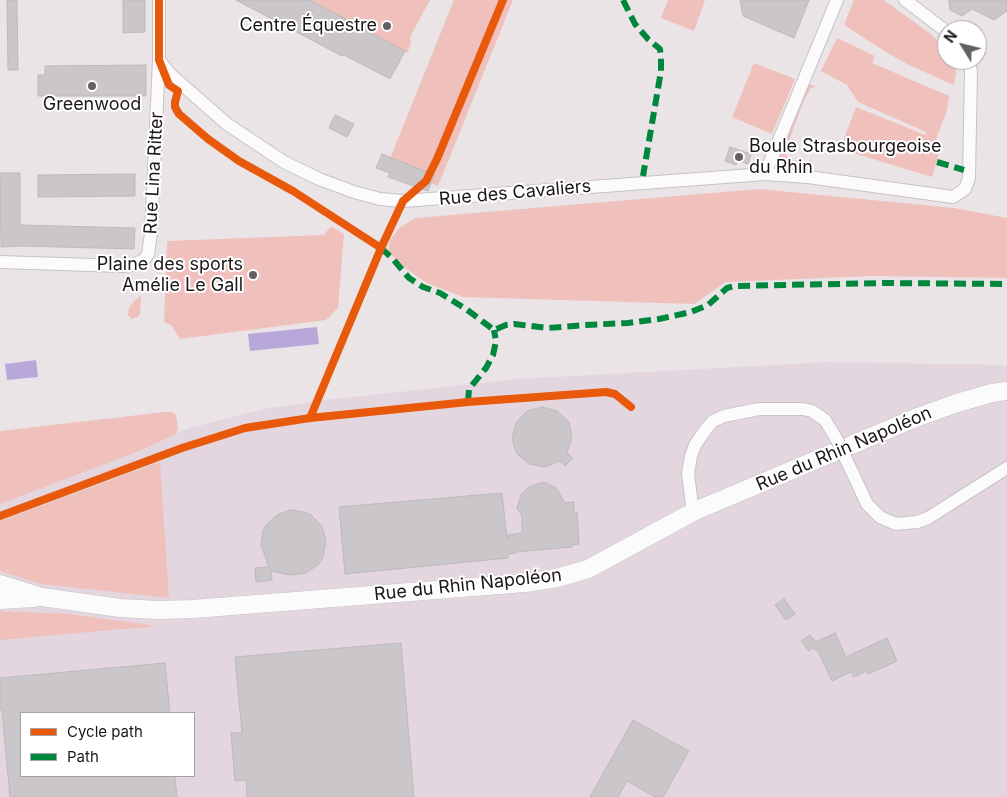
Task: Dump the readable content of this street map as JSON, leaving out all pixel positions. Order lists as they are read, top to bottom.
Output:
{
  "streets": {
    "main road": ["Rue du Rhin Napoléon"],
    "street": ["Rue Lina Ritter", "Rue des Cavaliers"]
  },
  "crossings": [
    ["Rue Lina Ritter", "Rue des Cavaliers"]
  ],
  "places": [
    "Centre Équestre",
    "Greenwood",
    "Boule Strasbourgeoise du Rhin",
    "Plaine des sports Amélie Le Gall"
  ],
  "legend": ["Cycle path", "Path"],
  "north": "top left"
}
